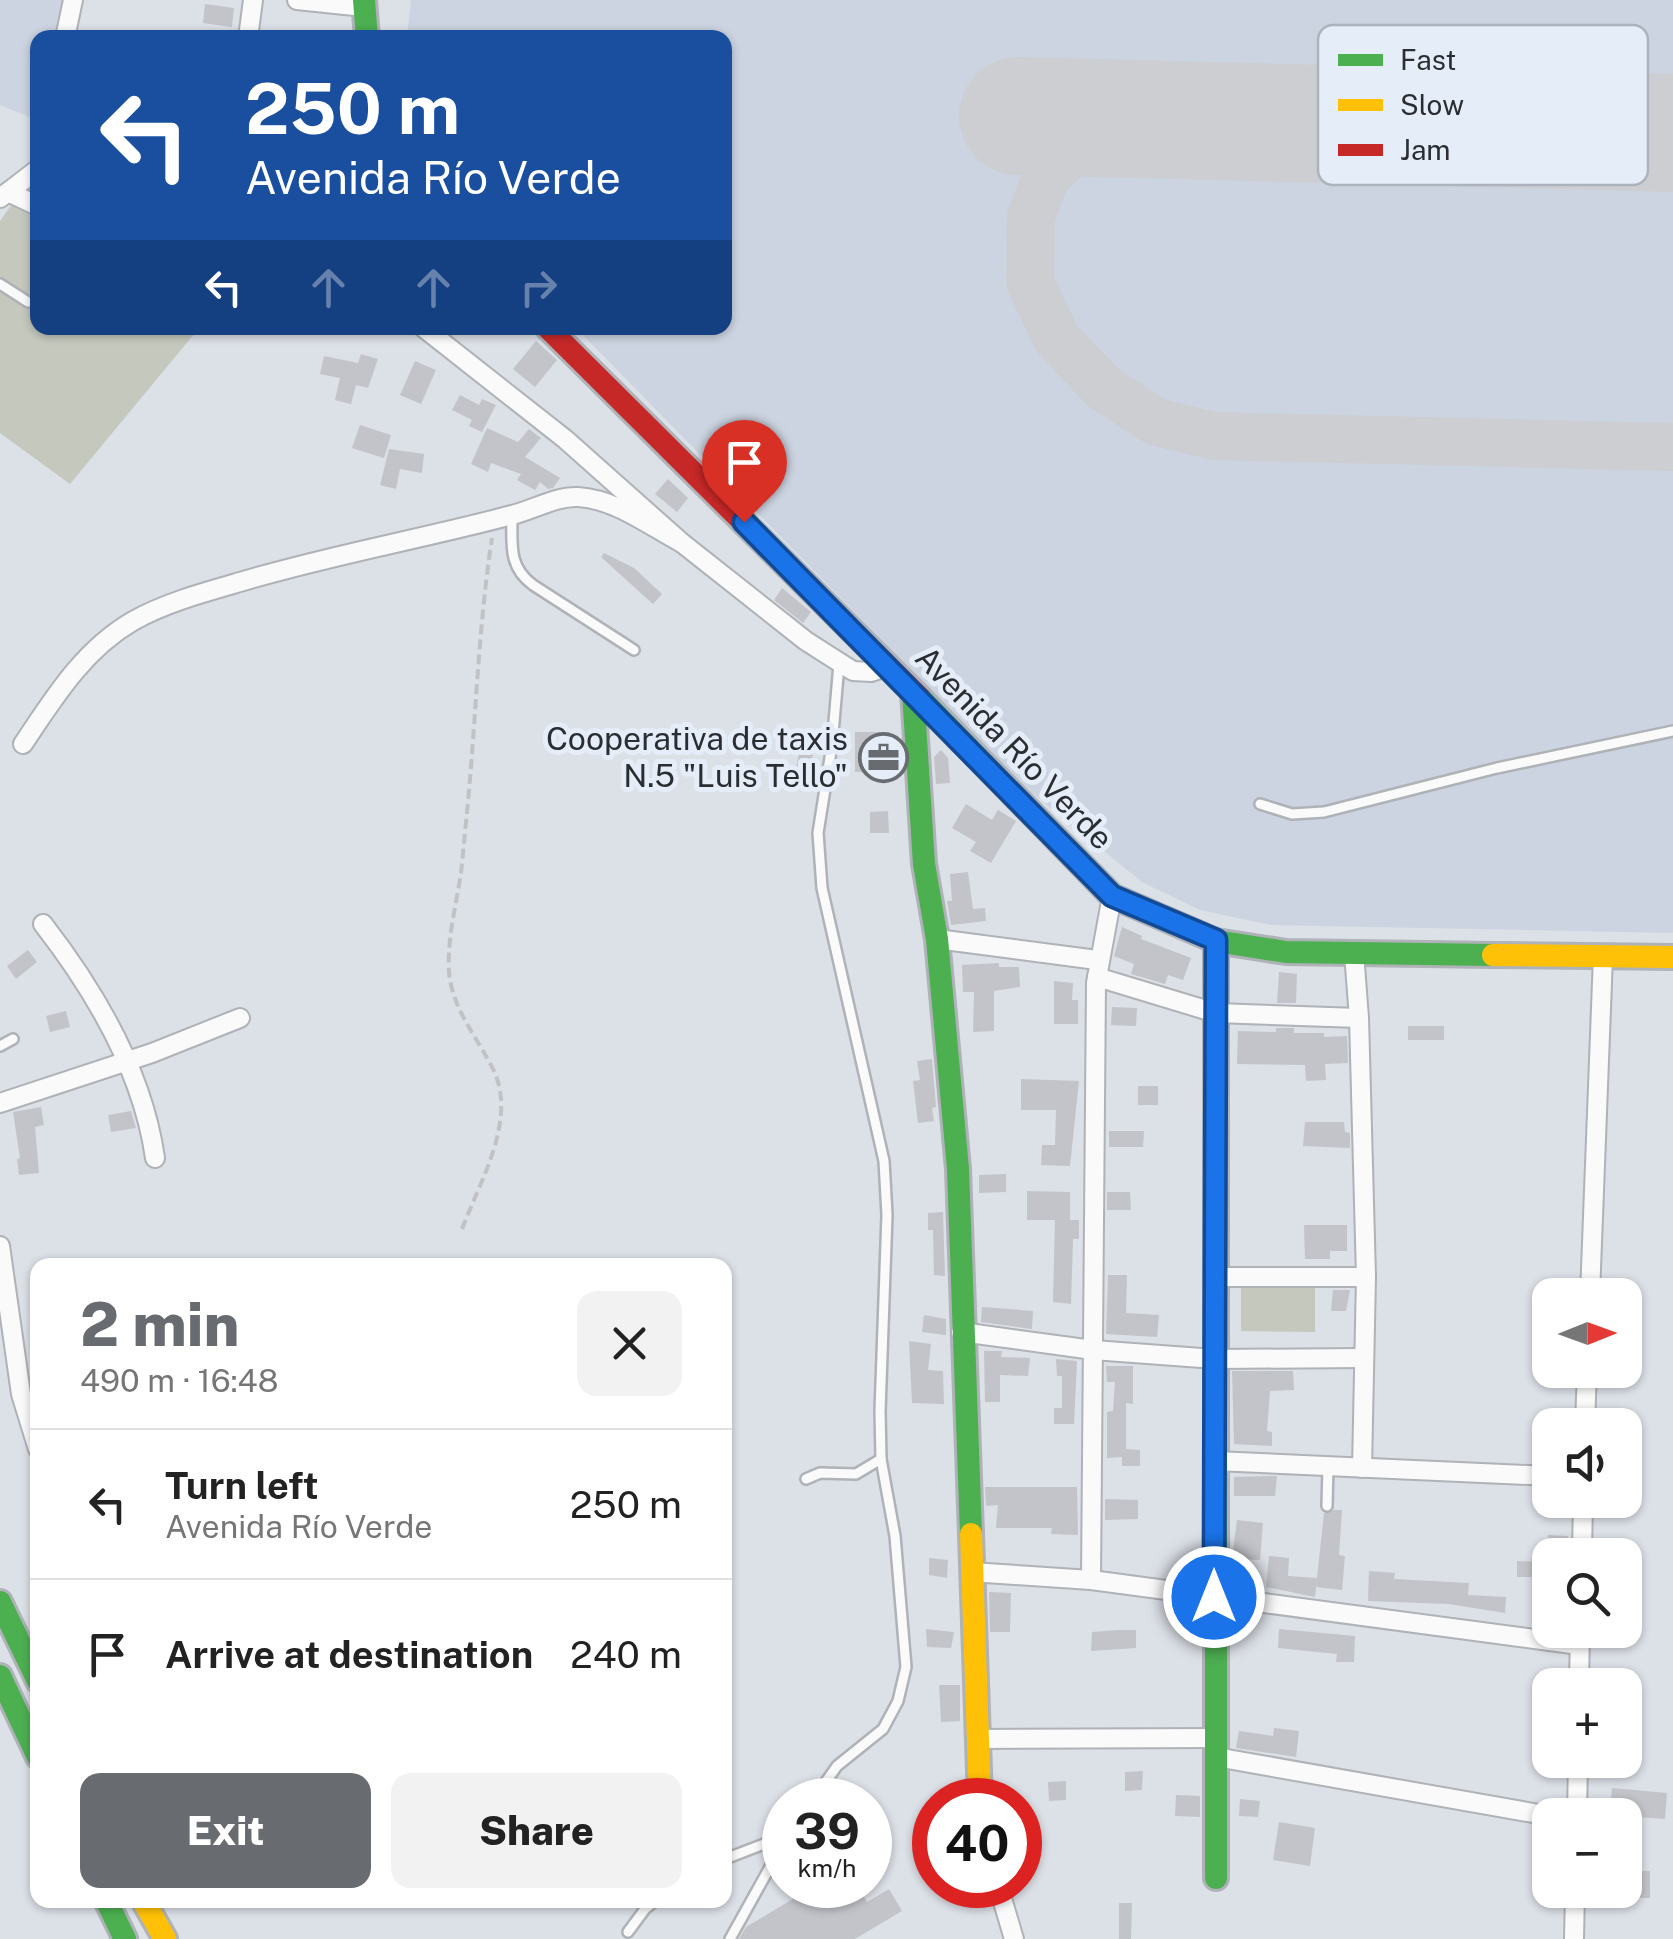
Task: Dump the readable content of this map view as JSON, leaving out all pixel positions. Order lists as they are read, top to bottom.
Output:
{
  "streets": {
    "main road": ["Avenida Río Verde"]
  },
  "places": {
    "office": ["Cooperativa de taxis N.5 \"Luis Tello\""]
  },
  "legend": ["Fast", "Slow", "Jam"],
  "north": "right",
  "page": {
    "turn": ["250 m", "Avenida Río Verde"],
    "heading": ["2 min", "490 m · 16:48"],
    "map_buttons": ["+", "−"],
    "list": [
      {
        "name": "Turn left",
        "note": "Avenida Río Verde",
        "value": "250 m"
      },
      {
        "name": "Arrive at destination",
        "value": "240 m"
      }
    ],
    "buttons": ["Exit", "Share"],
    "speed": "39 km/h",
    "limit": "40"
  }
}
